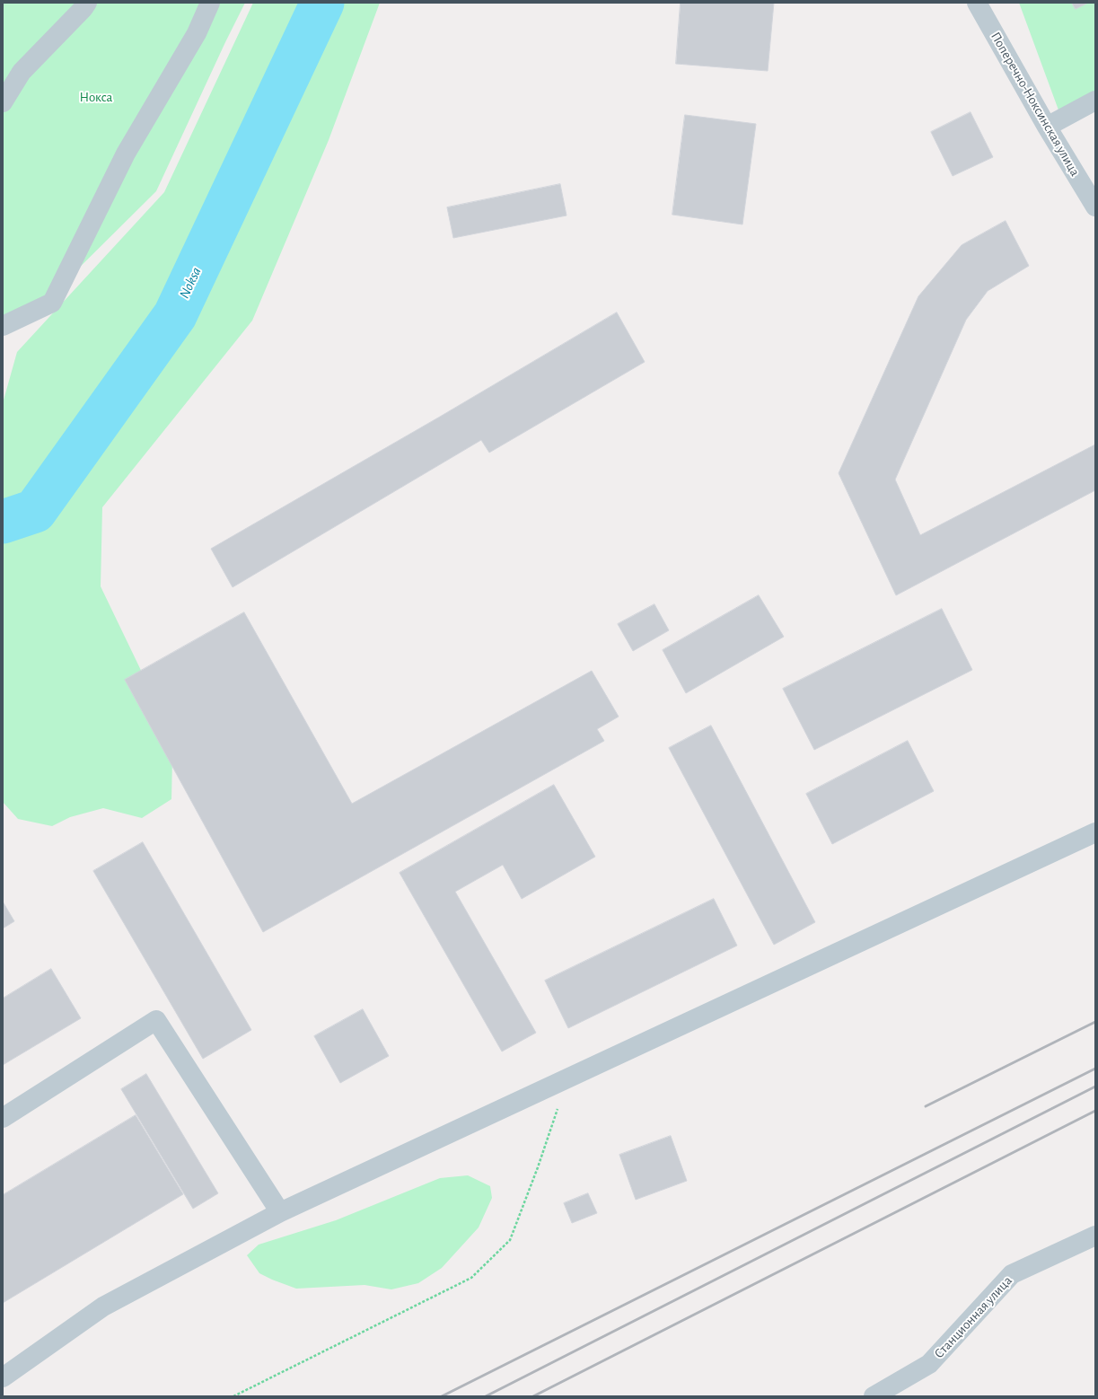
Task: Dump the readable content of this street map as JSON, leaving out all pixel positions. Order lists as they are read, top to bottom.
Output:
{
  "streets": {
    "street": ["Поперечно-Ноксинская улица", "Станционная улица"]
  },
  "water": ["Noksa"],
  "parks": ["Нокса"]
}
